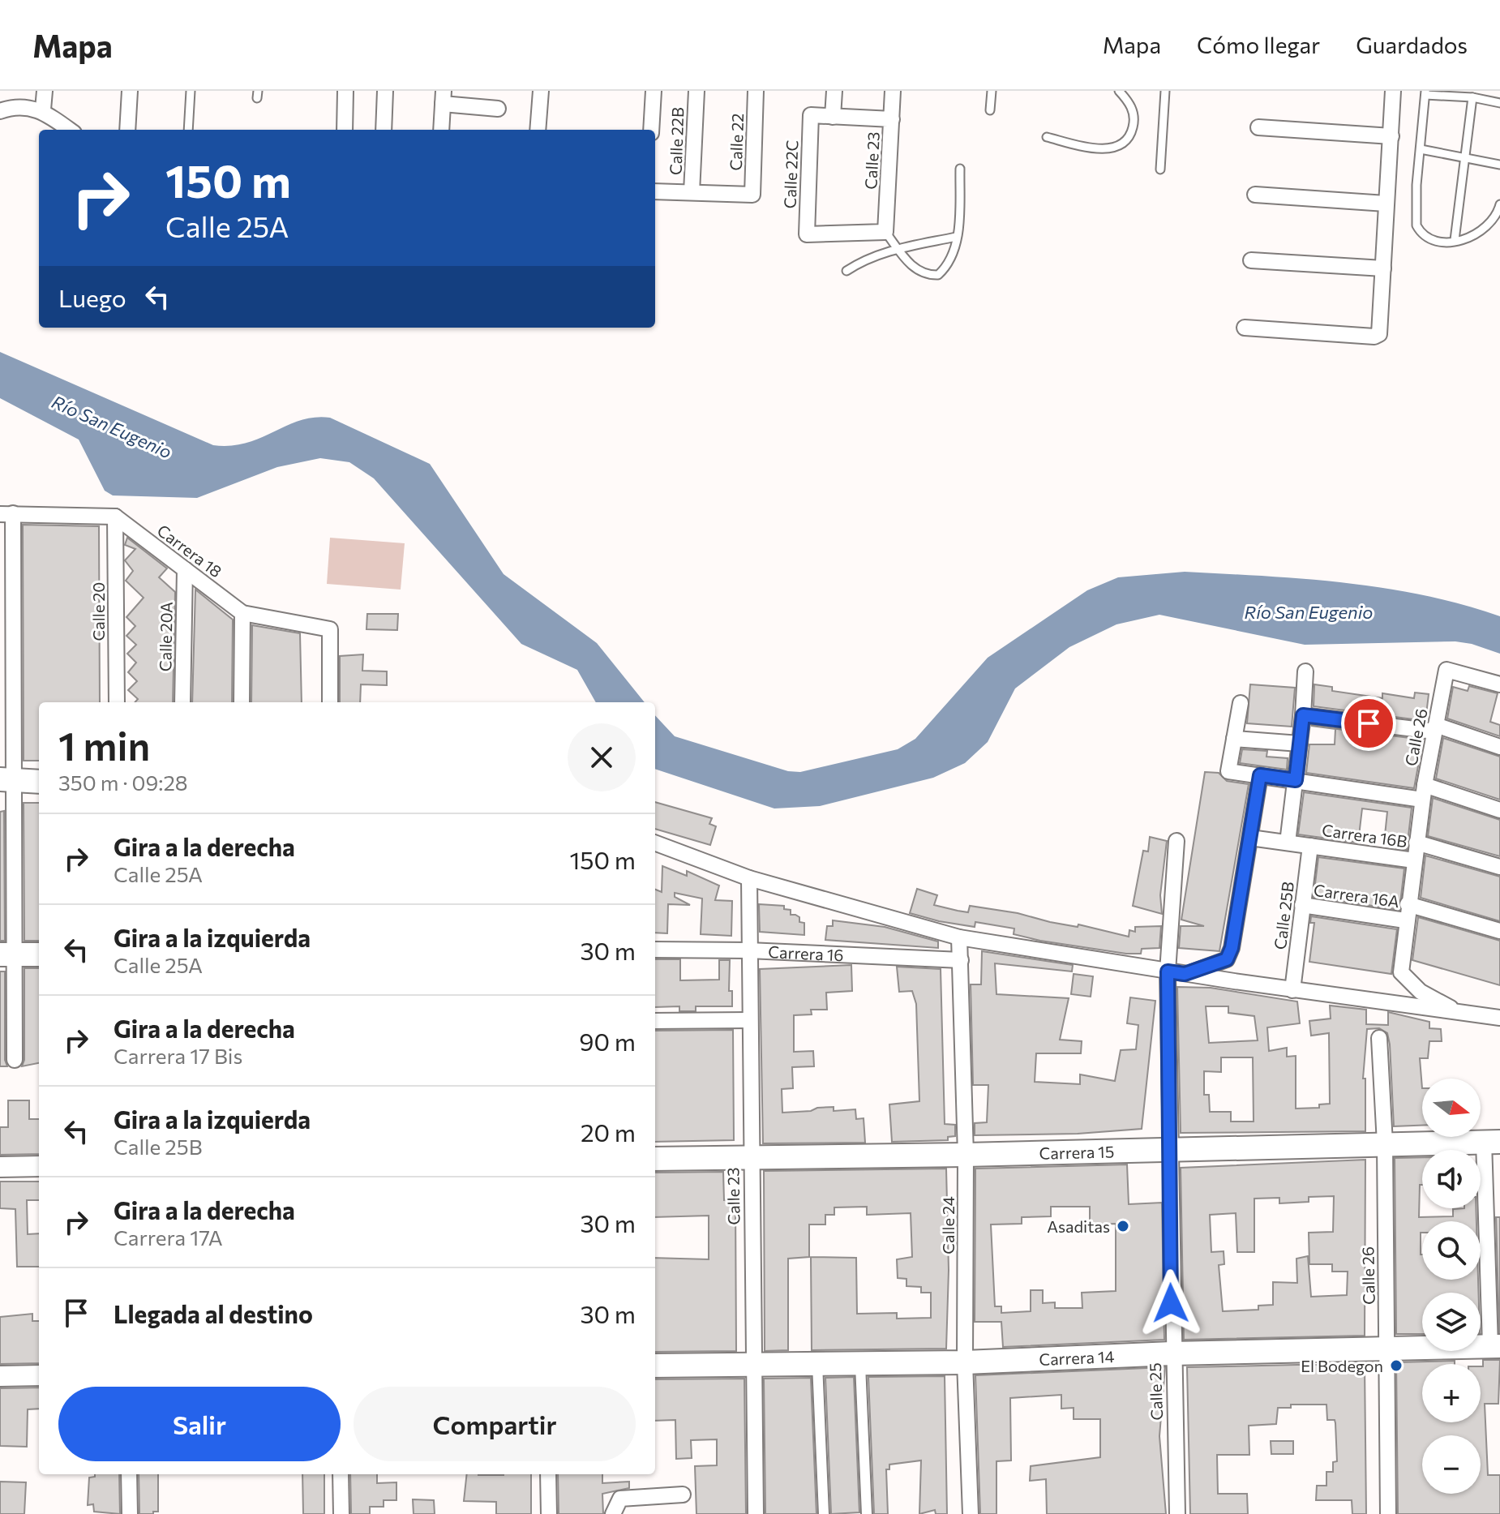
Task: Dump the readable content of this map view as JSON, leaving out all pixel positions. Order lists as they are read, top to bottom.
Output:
{
  "streets": {
    "main road": ["Carrera 15", "Carrera 14"],
    "street": [
      "Calle 22B",
      "Calle 22",
      "Calle 23",
      "Calle 22C",
      "Carrera 18",
      "Calle 20",
      "Calle 20A",
      "Calle 26",
      "Carrera 16B",
      "Carrera 16A",
      "Calle 25B",
      "Carrera 16",
      "Calle 24",
      "Calle 25"
    ]
  },
  "crossings": [
    ["Calle 22B", "Calle 22"],
    ["Calle 23", "Calle 22C"],
    ["Calle 23", "Carrera 16"],
    ["Calle 23", "Carrera 15"],
    ["Calle 23", "Carrera 14"],
    ["Carrera 18", "Calle 20"],
    ["Carrera 18", "Calle 20A"],
    ["Calle 26", "Carrera 16B"],
    ["Calle 26", "Carrera 16A"],
    ["Calle 26", "Carrera 15"],
    ["Calle 26", "Carrera 14"],
    ["Carrera 16B", "Calle 25B"],
    ["Carrera 16A", "Calle 25B"],
    ["Carrera 16", "Calle 24"],
    ["Carrera 15", "Calle 24"],
    ["Carrera 15", "Calle 25"],
    ["Calle 24", "Carrera 14"],
    ["Carrera 14", "Calle 25"]
  ],
  "water": ["Río San Eugenio"],
  "places": ["Asaditas", "El Bodegon"],
  "north": "right",
  "page": {
    "header": "Mapa",
    "nav": ["Mapa", "Cómo llegar", "Guardados"],
    "turn": ["150 m", "Calle 25A"],
    "then": "Luego",
    "heading": ["1 min", "350 m · 09:28"],
    "list": [
      {
        "name": "Gira a la derecha",
        "note": "Calle 25A",
        "value": "150 m"
      },
      {
        "name": "Gira a la izquierda",
        "note": "Calle 25A",
        "value": "30 m"
      },
      {
        "name": "Gira a la derecha",
        "note": "Carrera 17 Bis",
        "value": "90 m"
      },
      {
        "name": "Gira a la izquierda",
        "note": "Calle 25B",
        "value": "20 m"
      },
      {
        "name": "Gira a la derecha",
        "note": "Carrera 17A",
        "value": "30 m"
      },
      {
        "name": "Llegada al destino",
        "value": "30 m"
      }
    ],
    "map_buttons": ["+", "−"],
    "buttons": ["Salir", "Compartir"]
  }
}
